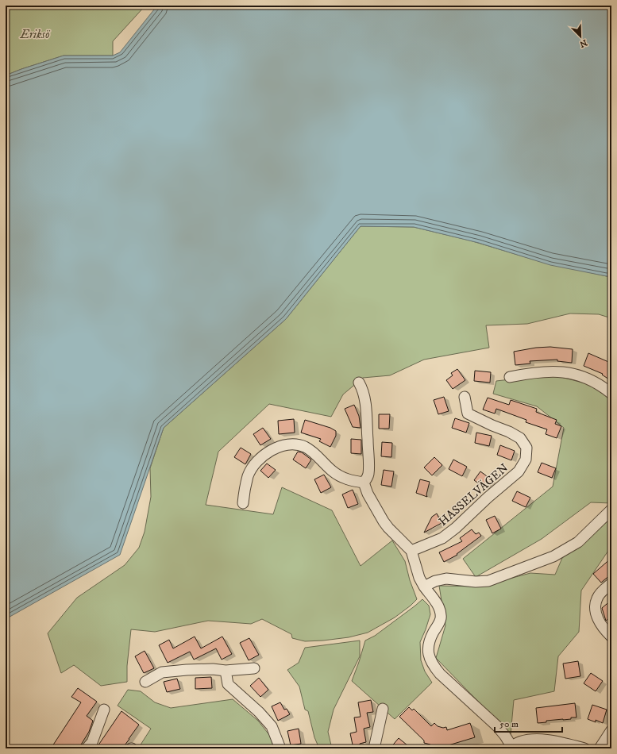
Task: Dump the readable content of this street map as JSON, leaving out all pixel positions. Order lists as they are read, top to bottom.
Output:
{
  "streets": {
    "street": ["HASSELVÄGEN"]
  },
  "parks": ["Eriksö"],
  "scale_bar": "50 m",
  "north": "bottom right"
}
